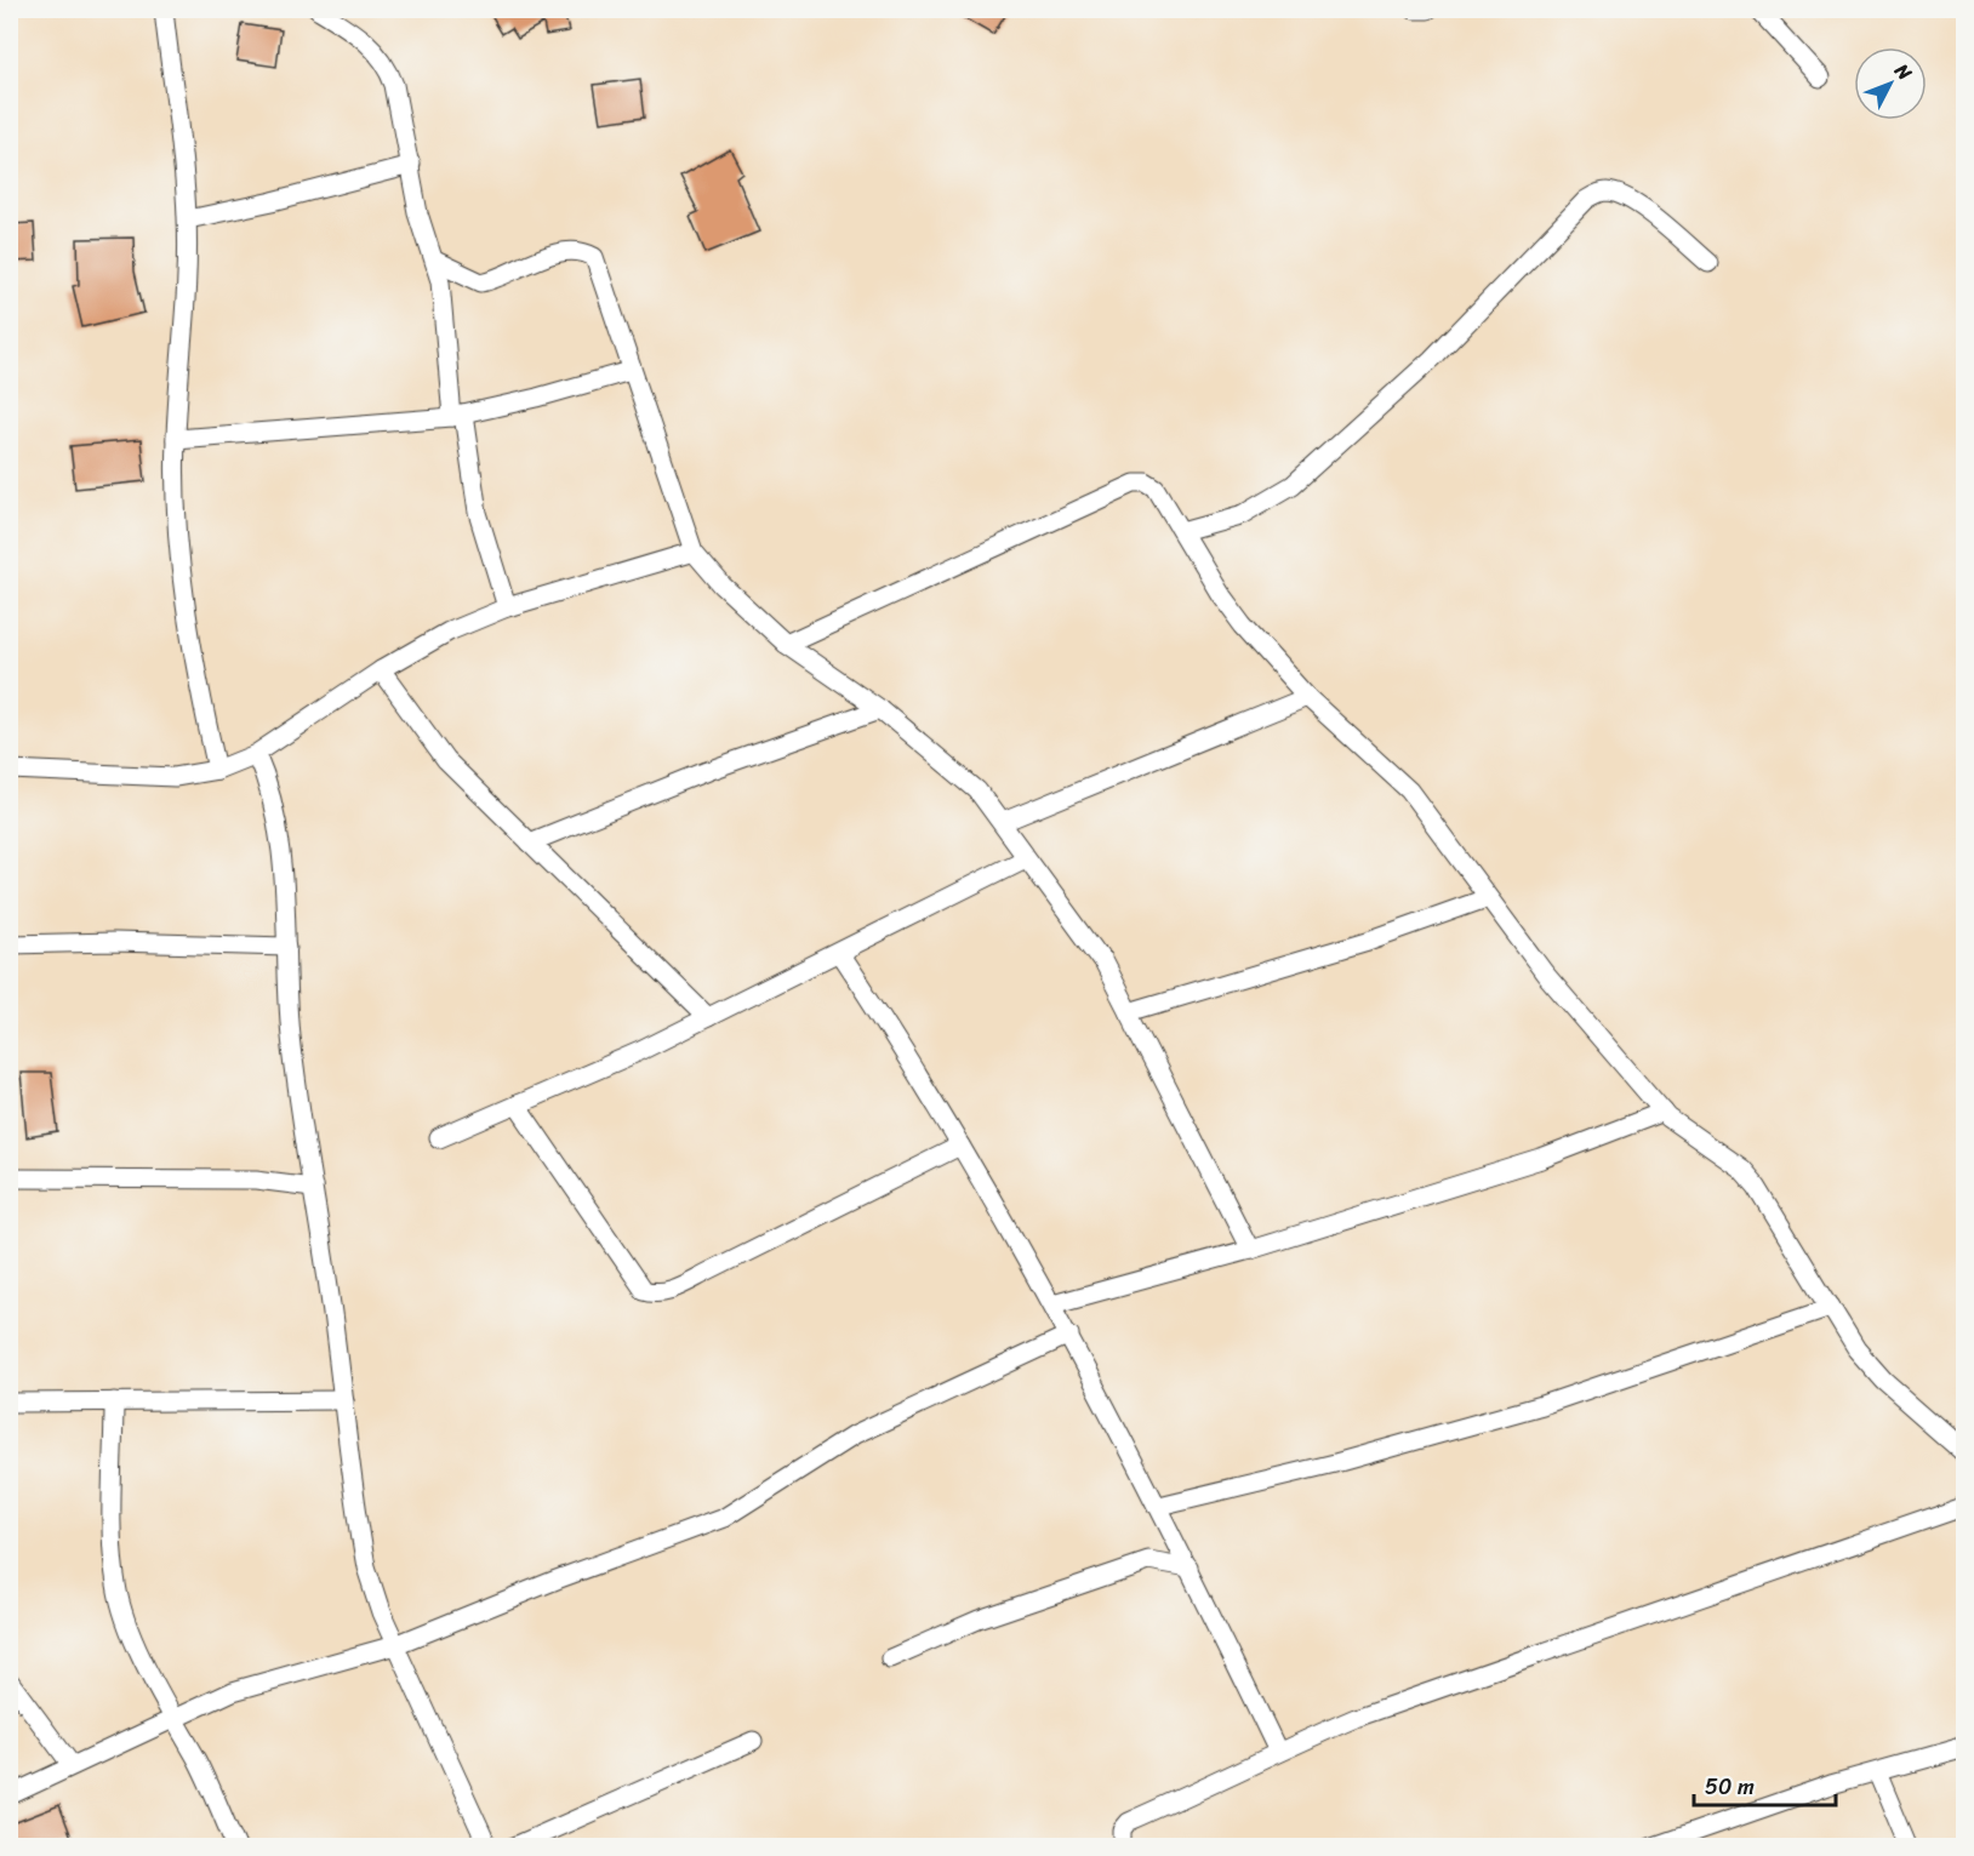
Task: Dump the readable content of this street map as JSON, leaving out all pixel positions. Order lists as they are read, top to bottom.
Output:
{
  "scale_bar": "50 m",
  "north": "top right"
}
